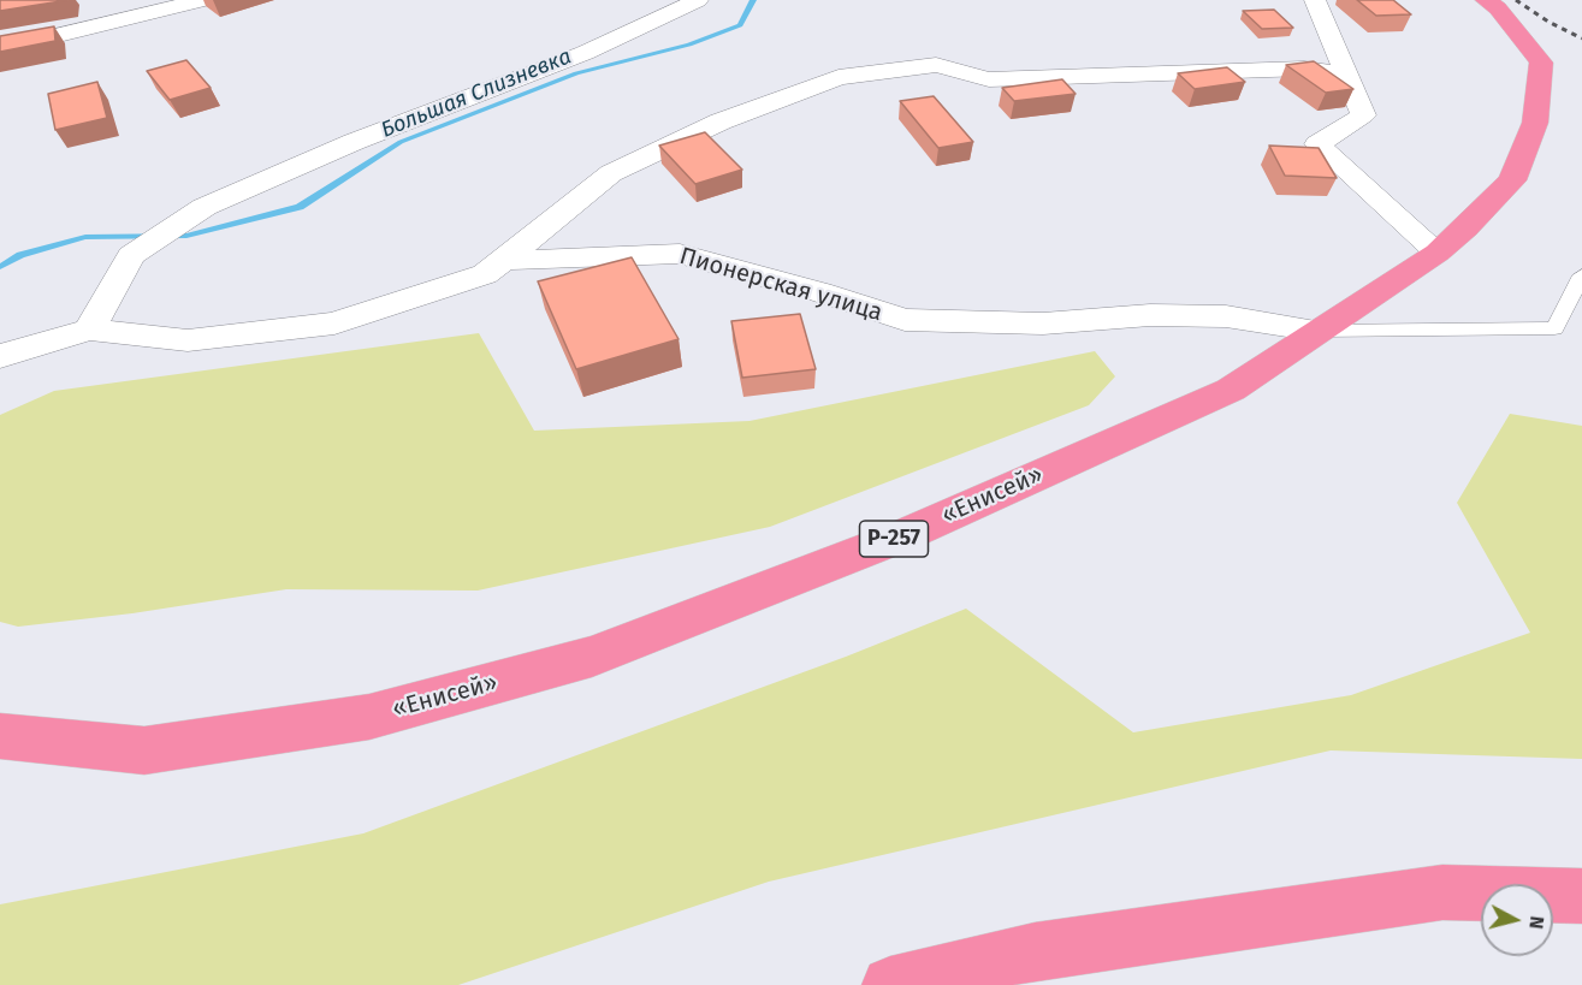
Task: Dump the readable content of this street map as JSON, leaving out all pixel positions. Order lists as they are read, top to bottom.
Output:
{
  "streets": {
    "highway": ["«Енисей»", "Р-257"],
    "street": ["Пионерская улица"]
  },
  "crossings": [
    ["Пионерская улица", "«Енисей»"]
  ],
  "water": ["Большая Слизневка"],
  "north": "right"
}
